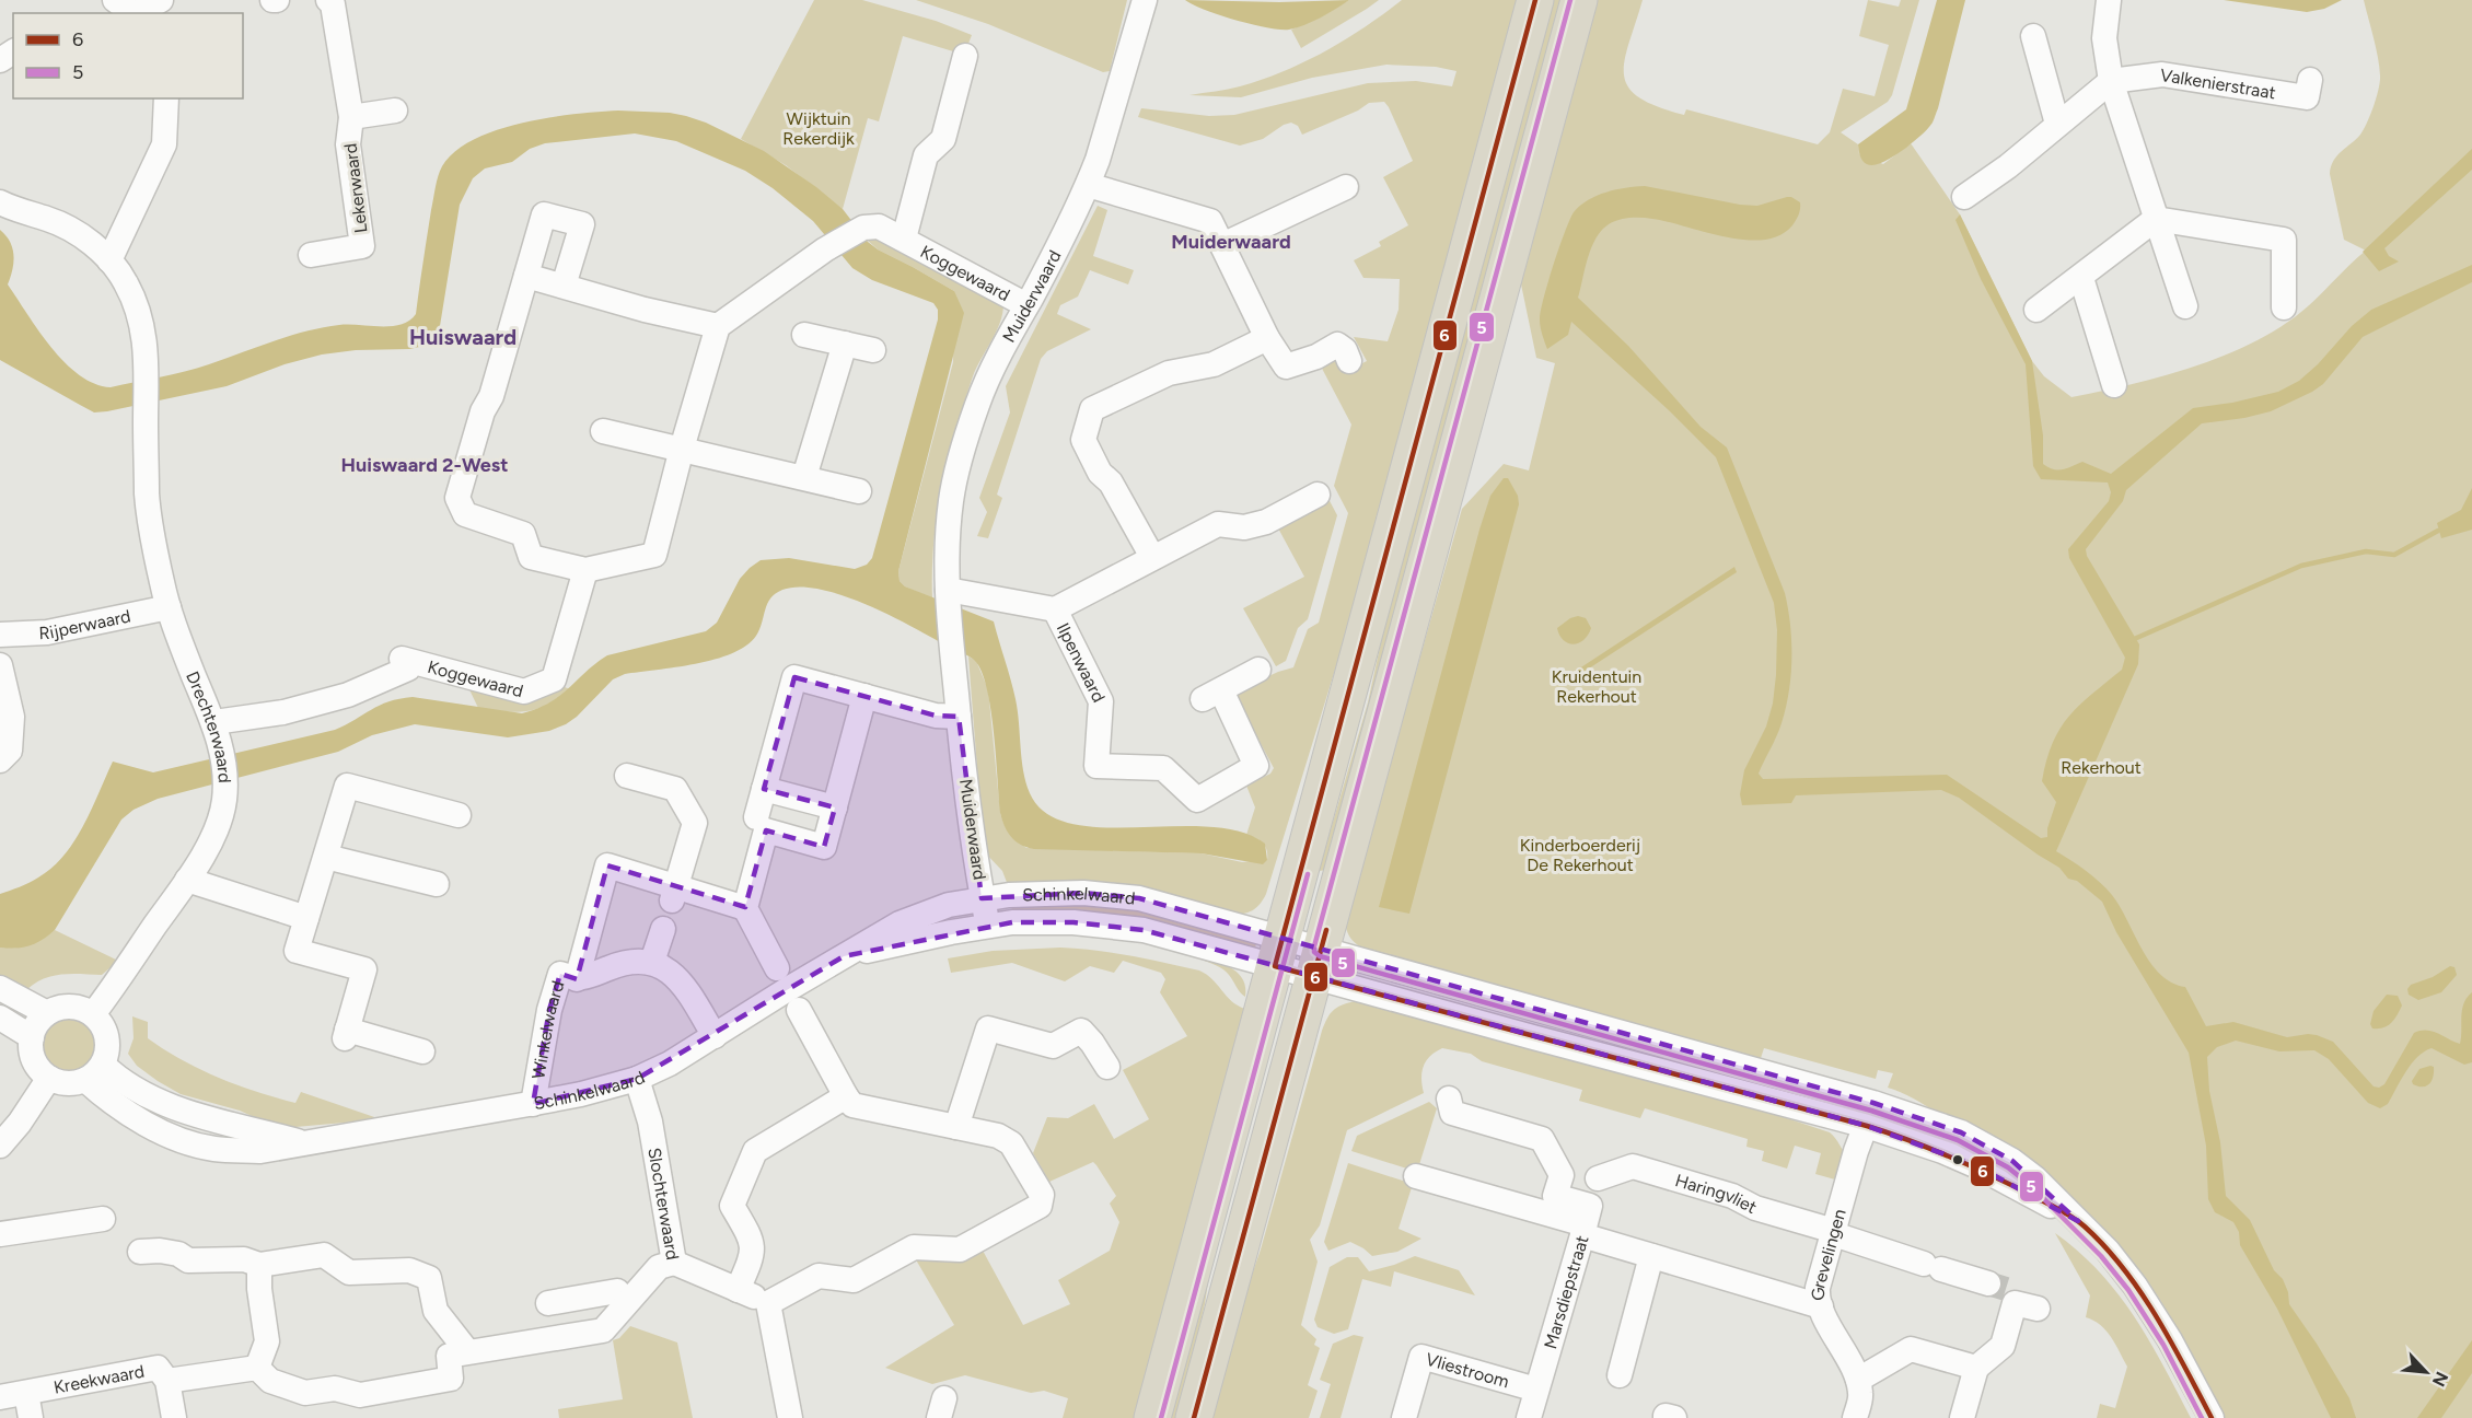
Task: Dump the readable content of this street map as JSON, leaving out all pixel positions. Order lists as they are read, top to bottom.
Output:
{
  "streets": {
    "street": [
      "Valkenierstraat",
      "Lekerwaard",
      "Koggewaard",
      "Muiderwaard",
      "Rijperwaard",
      "Ilpenwaard",
      "Drechterwaard",
      "Schinkelwaard",
      "Winkelwaard",
      "Haringvliet",
      "Slochterwaard",
      "Grevelingen",
      "Marsdiepstraat",
      "Vliestroom",
      "Kreekwaard"
    ]
  },
  "crossings": [
    ["Koggewaard", "Muiderwaard"],
    ["Koggewaard", "Drechterwaard"],
    ["Muiderwaard", "Ilpenwaard"],
    ["Muiderwaard", "Schinkelwaard"],
    ["Rijperwaard", "Drechterwaard"],
    ["Drechterwaard", "Schinkelwaard"],
    ["Schinkelwaard", "Winkelwaard"],
    ["Schinkelwaard", "Slochterwaard"],
    ["Haringvliet", "Grevelingen"],
    ["Grevelingen", "Marsdiepstraat"],
    ["Marsdiepstraat", "Vliestroom"]
  ],
  "districts": ["Muiderwaard", "Huiswaard", "Huiswaard 2-West"],
  "parks": [
    "Wijktuin Rekerdijk",
    "Kruidentuin Rekerhout",
    "Rekerhout",
    "Kinderboerderij De Rekerhout"
  ],
  "lines": ["transit line 6", "transit line 5"],
  "legend": ["6", "5"],
  "north": "bottom right"
}
